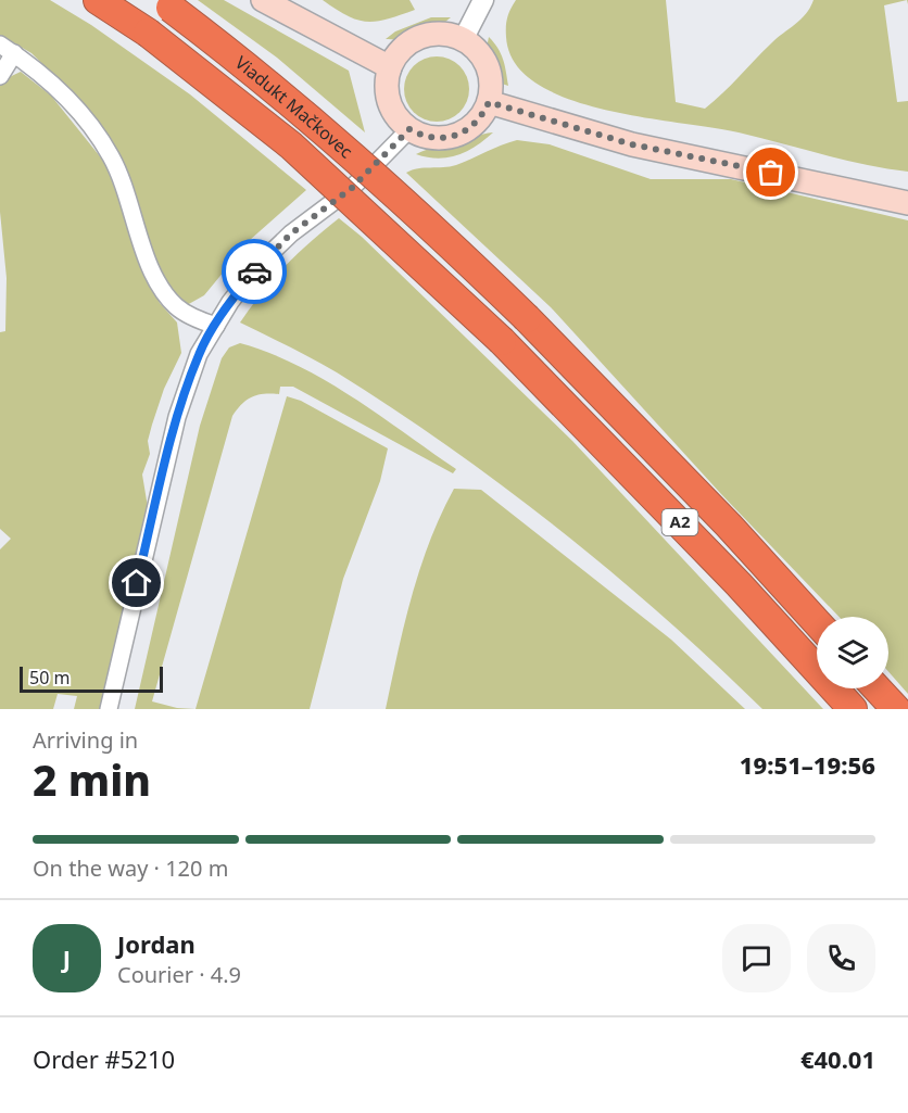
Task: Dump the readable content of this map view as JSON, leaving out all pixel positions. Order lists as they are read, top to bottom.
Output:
{
  "streets": {
    "highway": ["Viadukt Mačkovec", "A2"]
  },
  "scale_bar": "50 m",
  "page": {
    "scale": "50 m",
    "heading": ["2 min", "Arriving in", "19:51–19:56"],
    "panel": [
      "Jordan",
      "Courier · 4.9",
      "Order #5210",
      "€40.01"
    ],
    "bar": "On the way · 120 m",
    "round": "J"
  }
}
